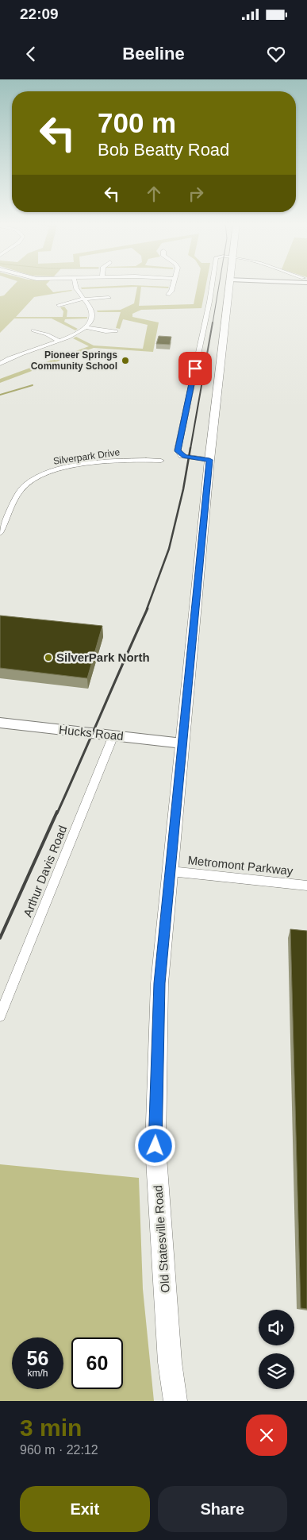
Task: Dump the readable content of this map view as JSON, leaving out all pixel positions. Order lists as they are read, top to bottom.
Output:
{
  "streets": {
    "main road": ["Hucks Road", "Old Statesville Road"],
    "street": ["Silverpark Drive", "Metromont Parkway", "Arthur Davis Road"]
  },
  "crossings": [
    ["Hucks Road", "Arthur Davis Road"],
    ["Hucks Road", "Old Statesville Road"],
    ["Metromont Parkway", "Old Statesville Road"]
  ],
  "places": ["Pioneer Springs Community School", "SilverPark North"],
  "page": {
    "status": "22:09",
    "header": "Beeline",
    "turn": ["700 m", "Bob Beatty Road"],
    "speed": "56 km/h",
    "limit": "60",
    "heading": ["3 min", "960 m · 22:12"],
    "buttons": ["Exit", "Share"]
  }
}
